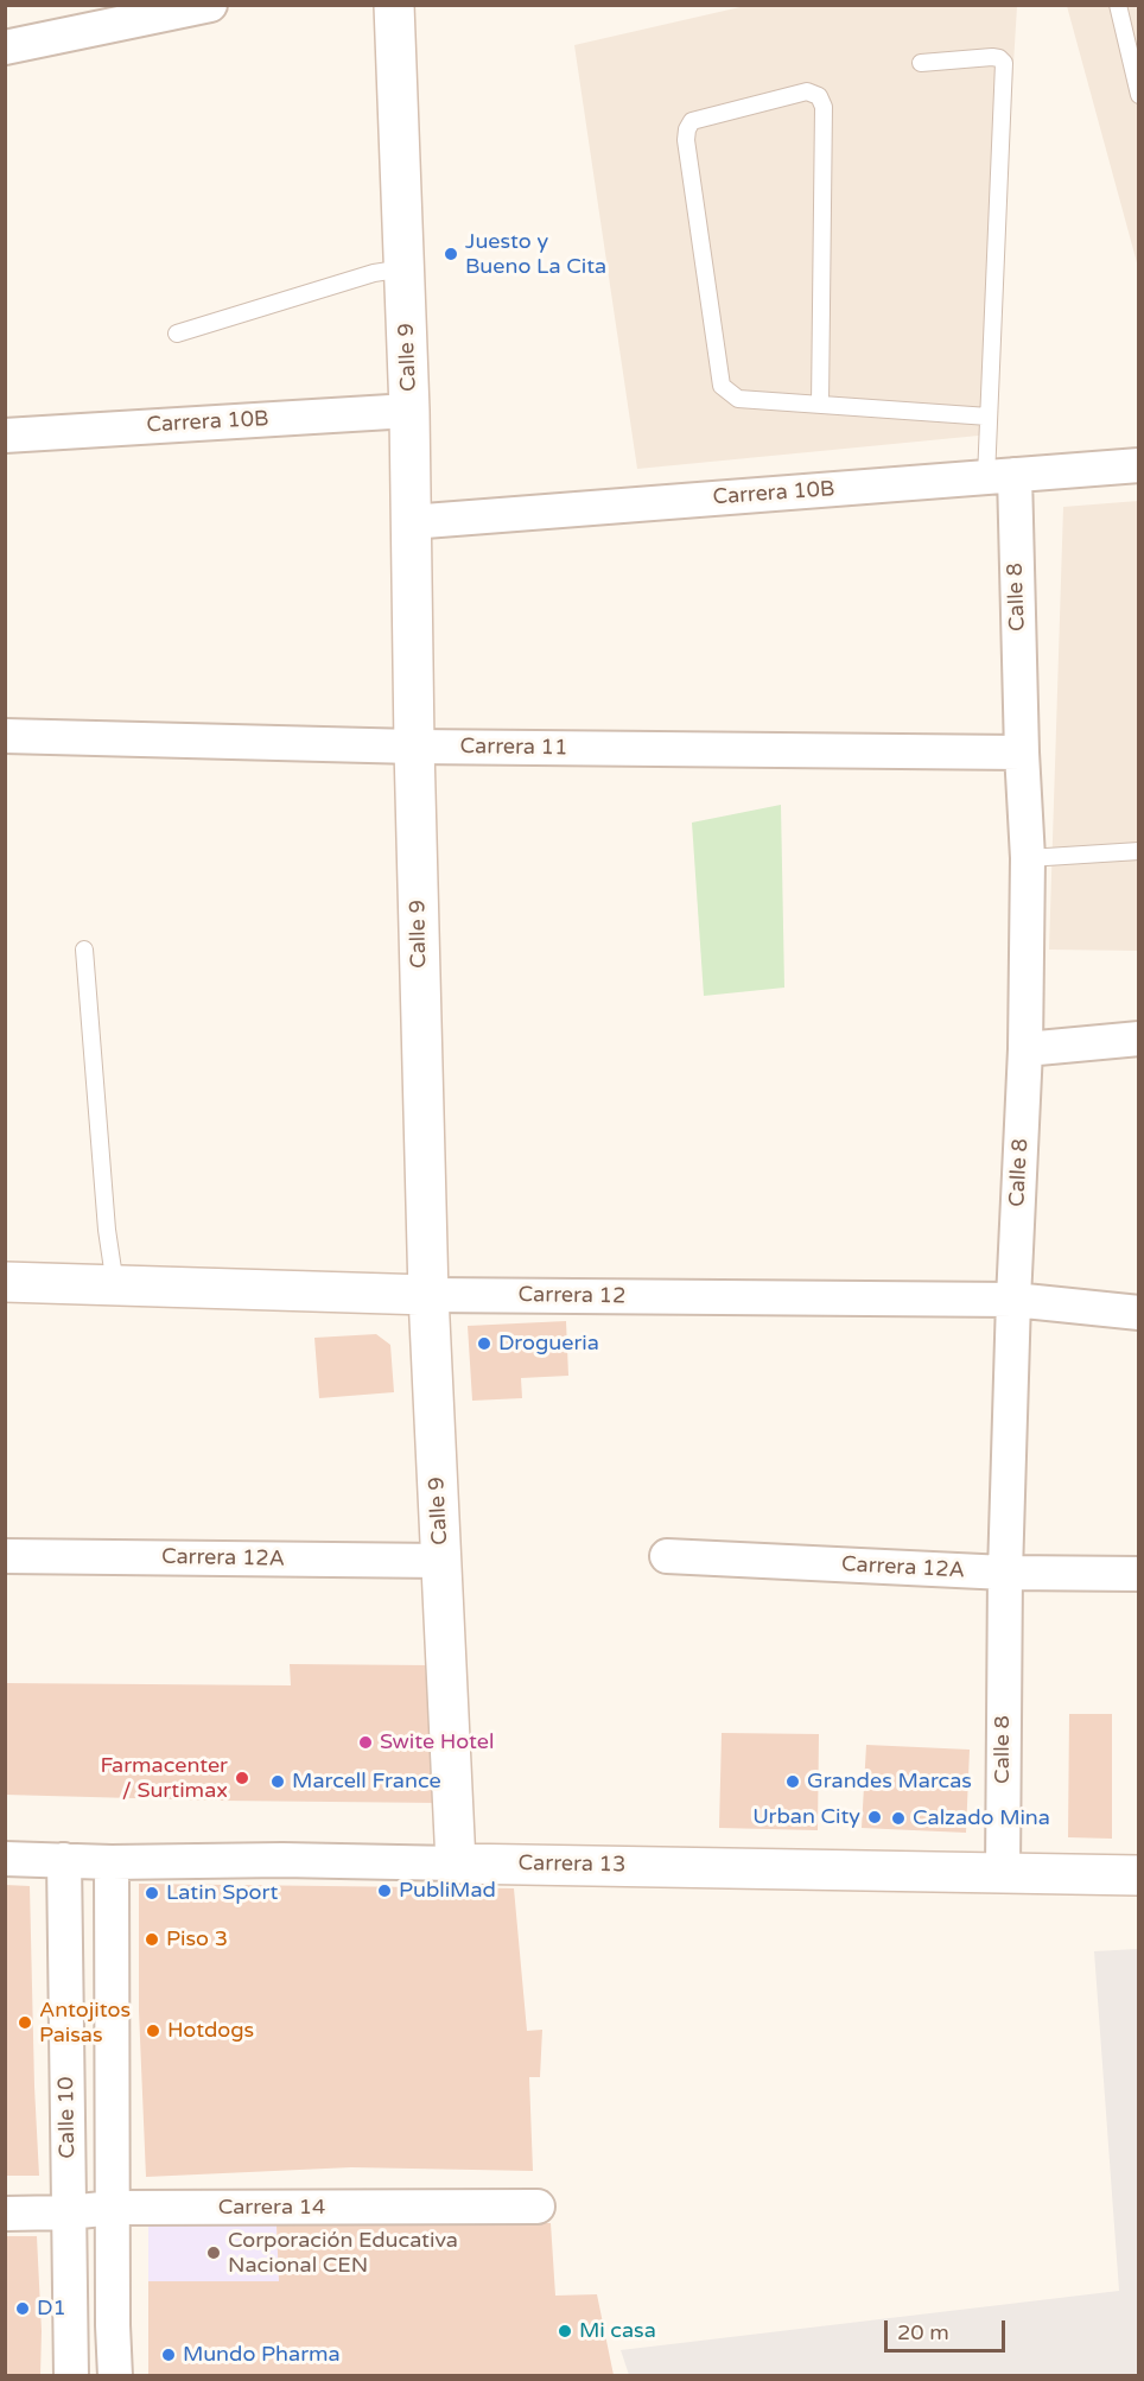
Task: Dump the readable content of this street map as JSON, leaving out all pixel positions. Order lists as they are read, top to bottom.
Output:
{
  "streets": {
    "main road": ["Calle 9", "Carrera 12", "Carrera 13"],
    "street": [
      "Carrera 10B",
      "Calle 8",
      "Carrera 11",
      "Carrera 12A",
      "Calle 10",
      "Carrera 14"
    ]
  },
  "crossings": [
    ["Calle 9", "Carrera 10B"],
    ["Calle 9", "Carrera 11"],
    ["Calle 9", "Carrera 12"],
    ["Calle 9", "Carrera 12A"],
    ["Calle 9", "Carrera 13"],
    ["Carrera 10B", "Calle 8"],
    ["Calle 8", "Carrera 11"],
    ["Calle 8", "Carrera 12"],
    ["Calle 8", "Carrera 12A"],
    ["Calle 8", "Carrera 13"],
    ["Carrera 13", "Calle 10"],
    ["Calle 10", "Carrera 14"]
  ],
  "places": [
    "Juesto y Bueno La Cita",
    "Drogueria",
    "Swite Hotel",
    "Farmacenter / Surtimax",
    "Marcell France",
    "Grandes Marcas",
    "Urban City",
    "Calzado Mina",
    "PubliMad",
    "Latin Sport",
    "Piso 3",
    "Antojitos Paisas",
    "Hotdogs",
    "Corporación Educativa Nacional CEN",
    "D1",
    "Mi casa",
    "Mundo Pharma"
  ],
  "scale_bar": "20 m"
}
